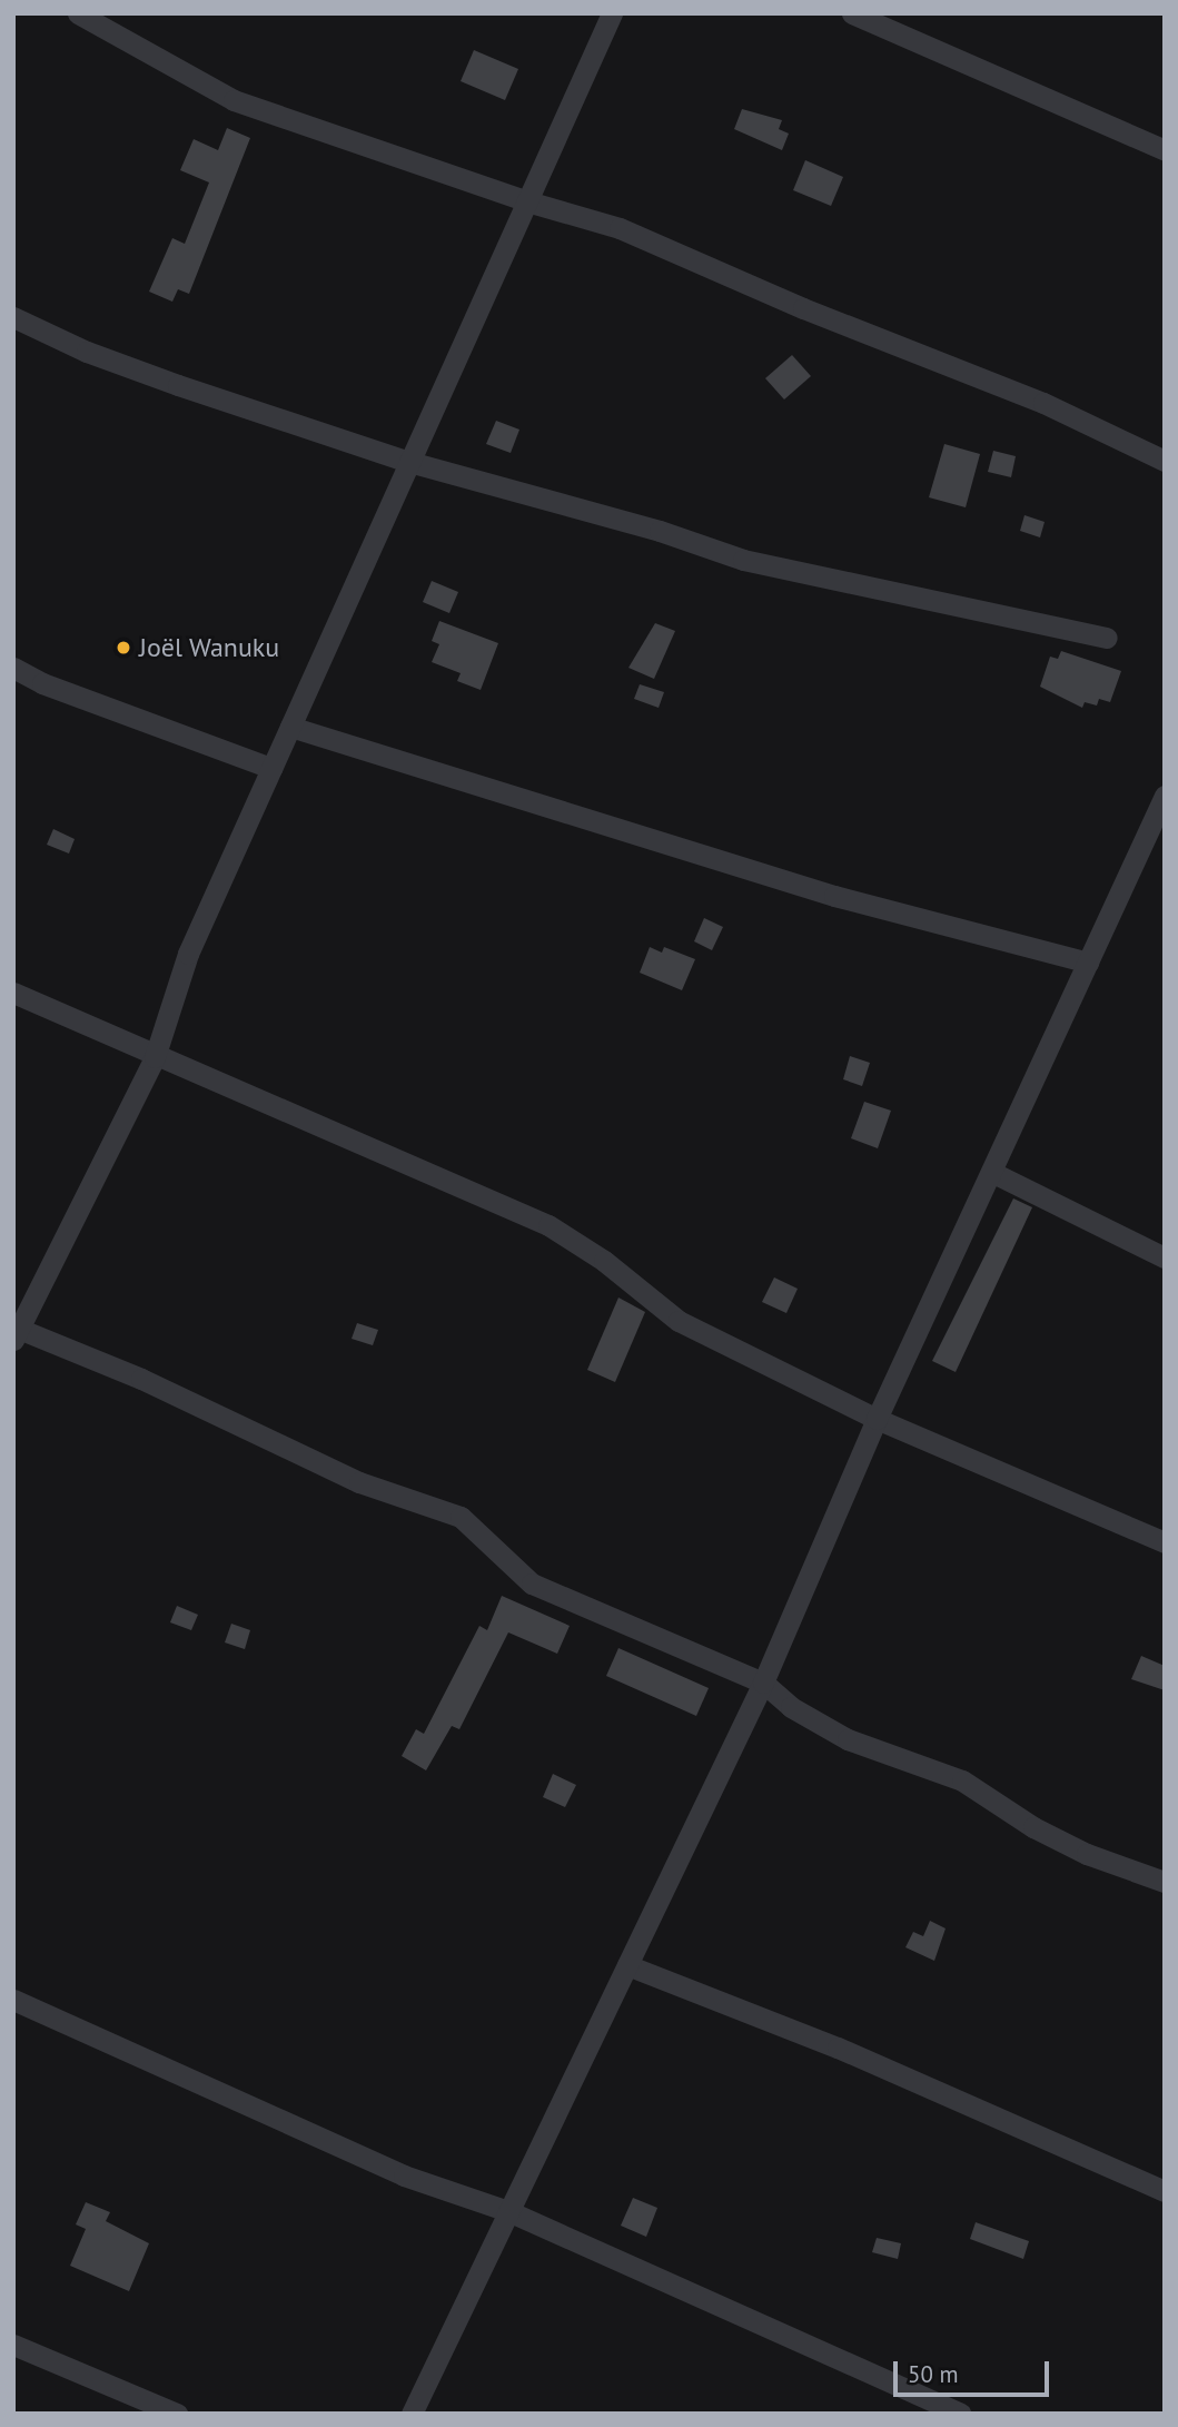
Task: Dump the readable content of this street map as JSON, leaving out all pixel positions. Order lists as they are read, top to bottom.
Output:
{
  "places": ["Joël Wanuku"],
  "scale_bar": "50 m"
}
